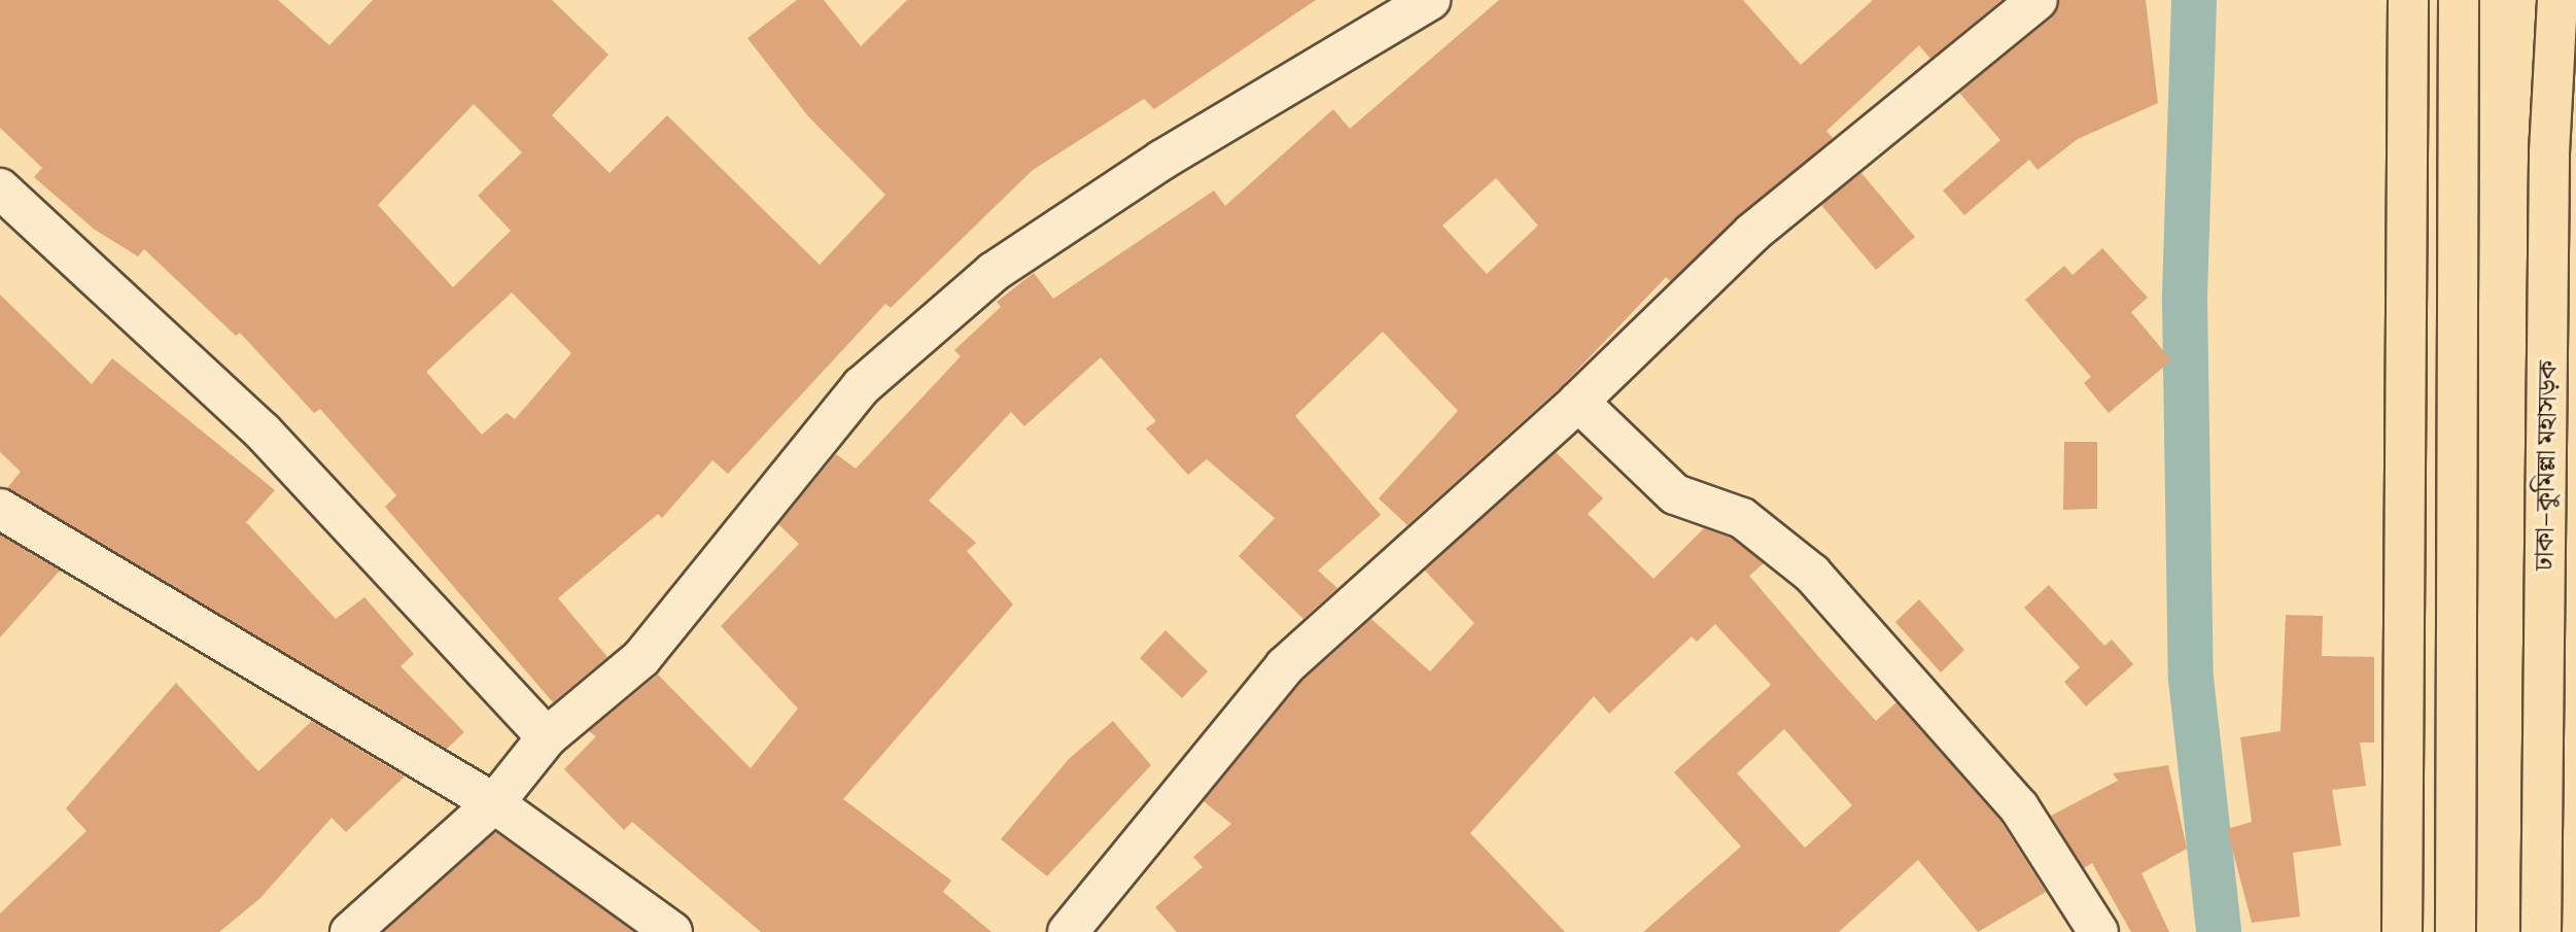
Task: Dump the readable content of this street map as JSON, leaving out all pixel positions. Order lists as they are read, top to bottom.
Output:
{
  "streets": {
    "highway": ["ঢাকা–কুমিল্লা মহাসড়ক"]
  }
}
